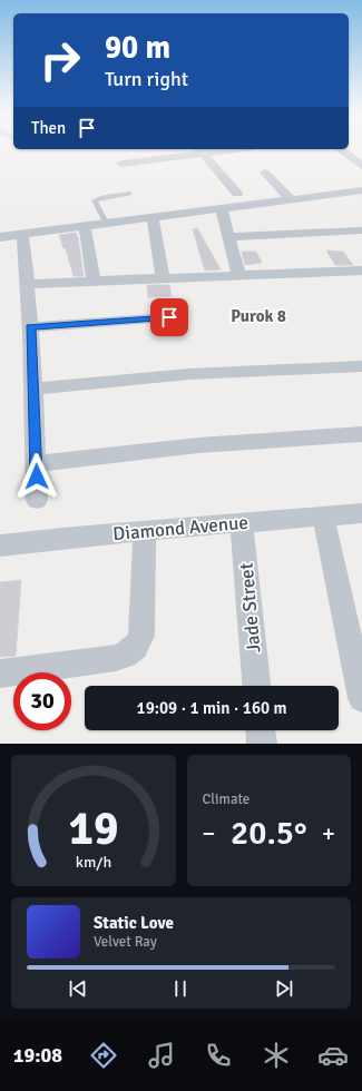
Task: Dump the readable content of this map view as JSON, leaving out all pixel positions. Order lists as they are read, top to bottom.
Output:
{
  "streets": {
    "street": ["Diamond Avenue", "Jade Street"]
  },
  "crossings": [
    ["Diamond Avenue", "Jade Street"]
  ],
  "districts": ["Purok 8"],
  "page": {
    "turn": ["90 m", "Turn right"],
    "then": "Then",
    "limit": "30",
    "trip": "19:09 · 1 min · 160 m",
    "tile": "Climate",
    "heat": ["−", "20.5°", "+"],
    "song": ["Static Love", "Velvet Ray"],
    "tabs": "19:08",
    "gauge": ["19", "km/h"]
  }
}
